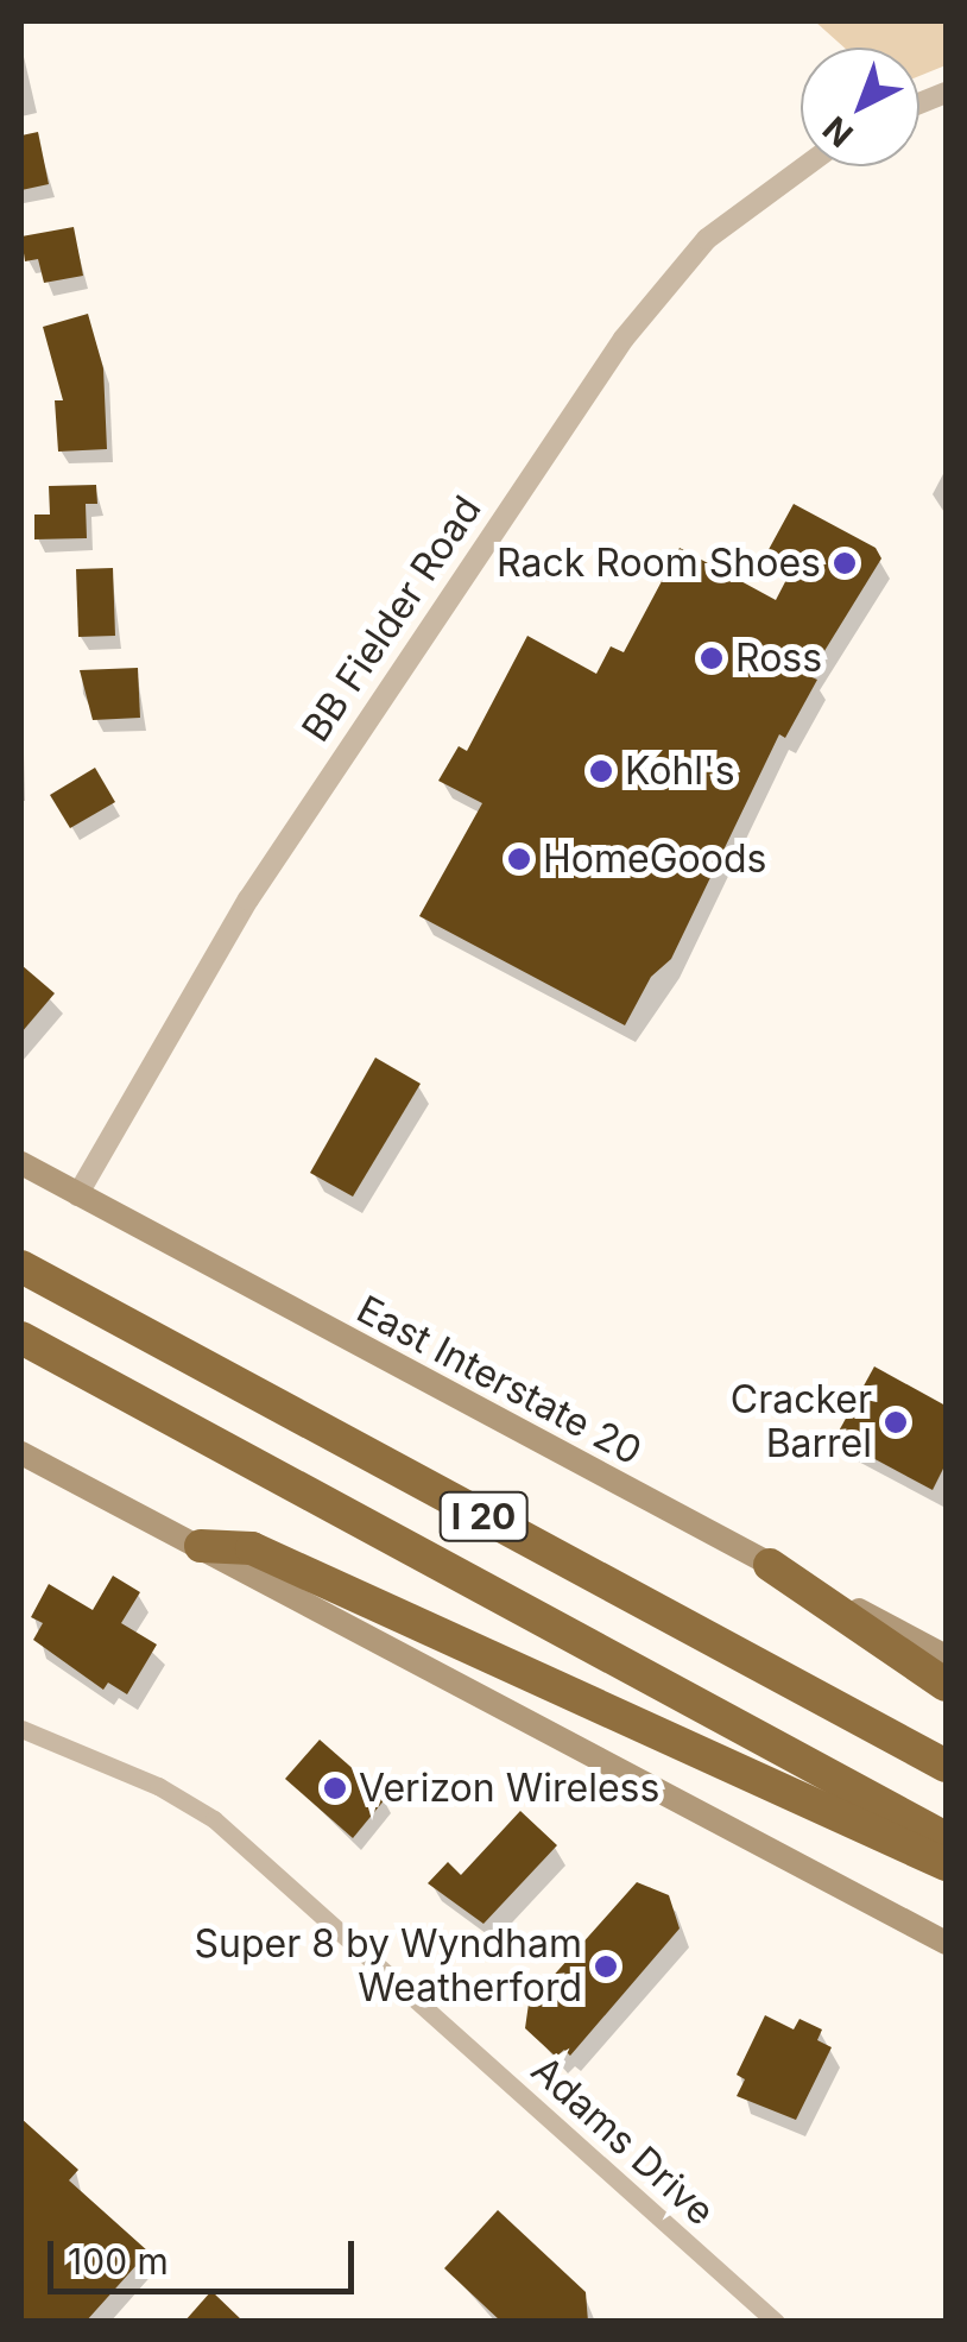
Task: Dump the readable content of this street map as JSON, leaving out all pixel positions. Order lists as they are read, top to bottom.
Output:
{
  "streets": {
    "highway": ["I 20"],
    "main road": ["East Interstate 20"],
    "street": ["BB Fielder Road", "Adams Drive"]
  },
  "crossings": [
    ["BB Fielder Road", "East Interstate 20"]
  ],
  "places": [
    "Rack Room Shoes",
    "Ross",
    "Kohl's",
    "HomeGoods",
    "Cracker Barrel",
    "Verizon Wireless",
    "Super 8 by Wyndham Weatherford"
  ],
  "scale_bar": "100 m",
  "north": "bottom left"
}
